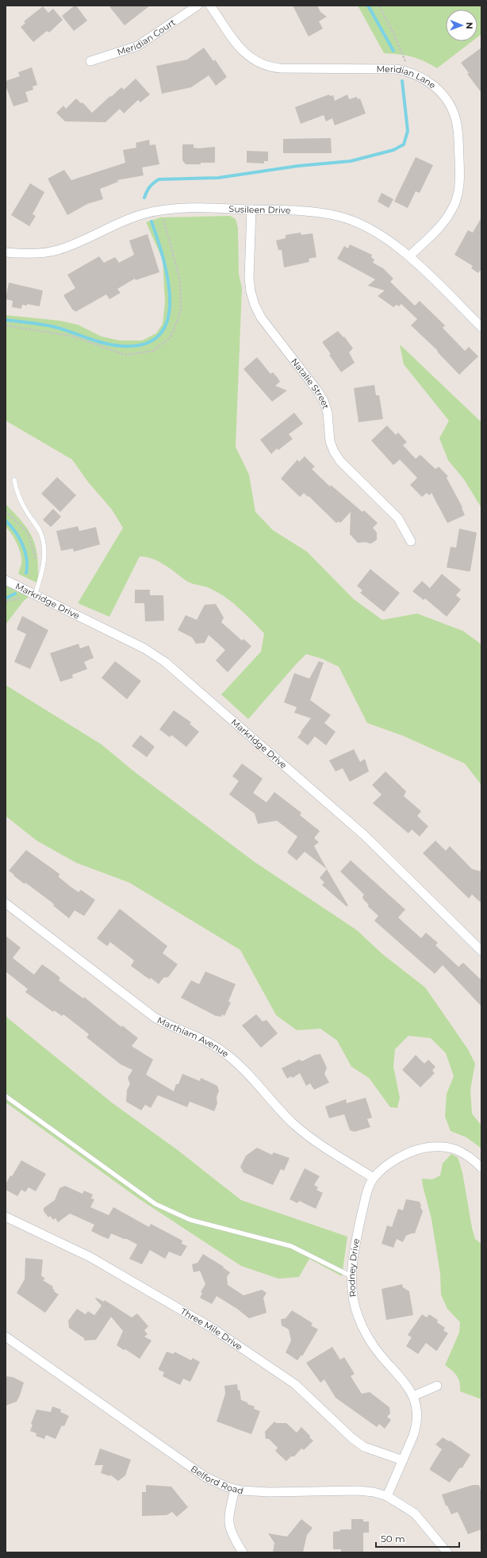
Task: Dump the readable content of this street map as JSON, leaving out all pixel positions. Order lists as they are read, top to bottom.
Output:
{
  "streets": {
    "street": [
      "Meridian Court",
      "Meridian Lane",
      "Susileen Drive",
      "Natalie Street",
      "Markridge Drive",
      "Marthiam Avenue",
      "Rodney Drive",
      "Three Mile Drive",
      "Belford Road"
    ]
  },
  "crossings": [
    ["Meridian Lane", "Susileen Drive"],
    ["Susileen Drive", "Natalie Street"],
    ["Marthiam Avenue", "Rodney Drive"],
    ["Rodney Drive", "Three Mile Drive"],
    ["Rodney Drive", "Belford Road"]
  ],
  "scale_bar": "50 m",
  "north": "right"
}
